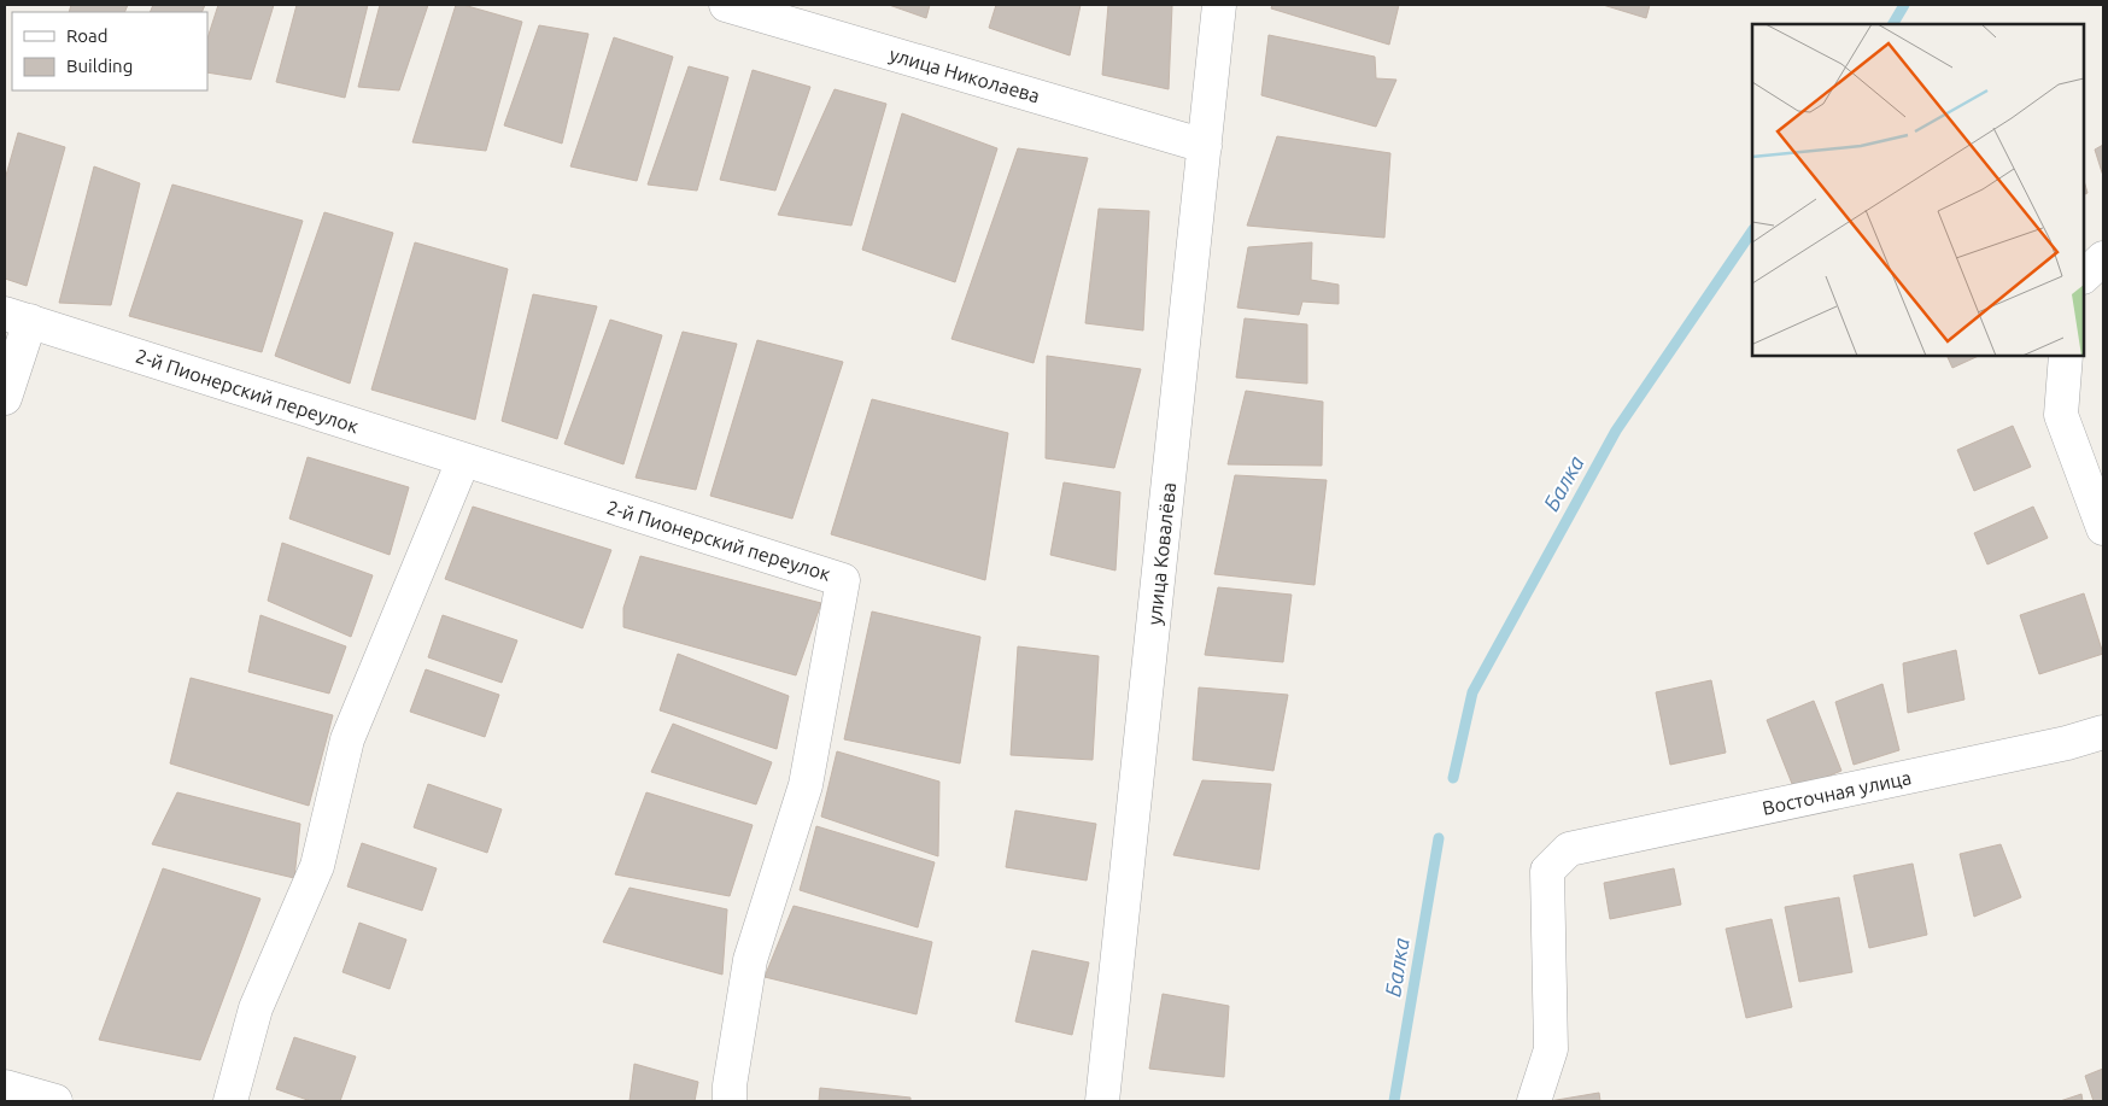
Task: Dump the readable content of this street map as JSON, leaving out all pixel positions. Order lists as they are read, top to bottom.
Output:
{
  "streets": {
    "street": [
      "улица Николаева",
      "2-й Пионерский переулок",
      "улица Ковалёва",
      "Восточная улица"
    ]
  },
  "crossings": [
    ["улица Николаева", "улица Ковалёва"]
  ],
  "water": ["Балка"],
  "legend": ["Road", "Building"]
}
